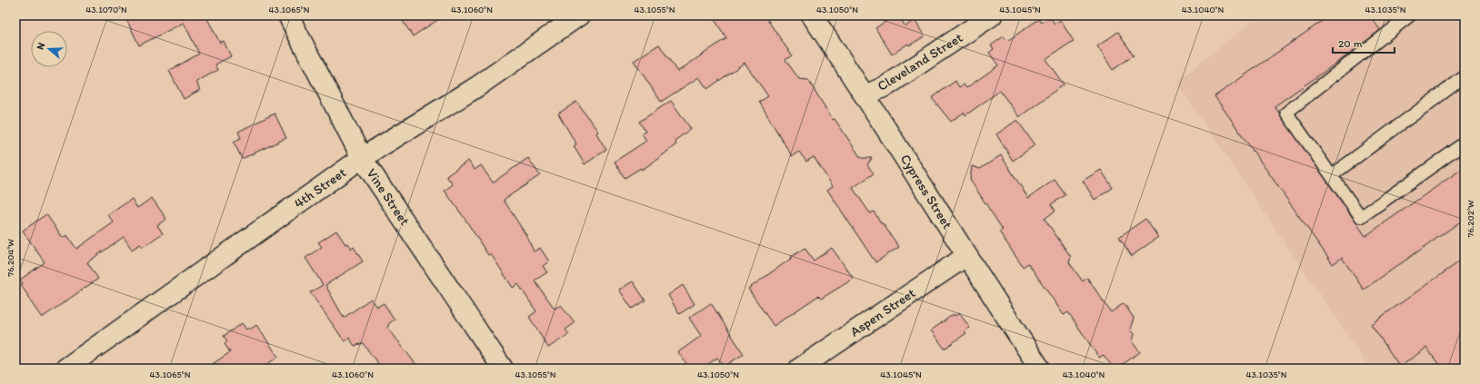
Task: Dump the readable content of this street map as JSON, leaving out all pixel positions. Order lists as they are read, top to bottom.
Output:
{
  "streets": {
    "street": [
      "Cleveland Street",
      "4th Street",
      "Cypress Street",
      "Vine Street",
      "Aspen Street"
    ]
  },
  "crossings": [
    ["Cleveland Street", "Cypress Street"],
    ["4th Street", "Vine Street"],
    ["Cypress Street", "Aspen Street"]
  ],
  "scale_bar": "20 m",
  "north": "left",
  "coordinates": [
    "43.1070°N",
    "43.1065°N",
    "43.1060°N",
    "43.1055°N",
    "43.1050°N",
    "43.1045°N",
    "43.1040°N",
    "43.1035°N",
    "76.202°W",
    "76.204°W"
  ]
}
